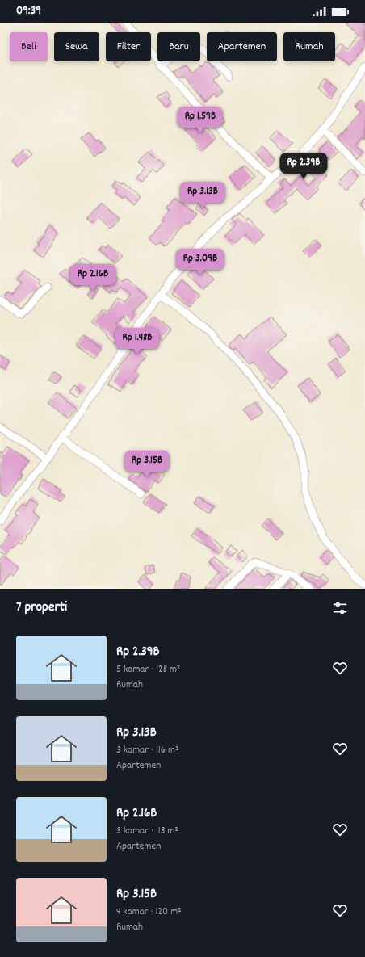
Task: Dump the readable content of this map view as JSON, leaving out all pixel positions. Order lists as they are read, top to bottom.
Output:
{
  "page": {
    "status": "09:39",
    "chip": [
      "Beli",
      "Sewa",
      "Filter",
      "Baru",
      "Apartemen",
      "Rumah"
    ],
    "price": [
      "Rp 1.59B",
      "Rp 2.39B",
      "Rp 3.13B",
      "Rp 3.09B",
      "Rp 2.16B",
      "Rp 1.48B",
      "Rp 3.15B"
    ],
    "heading": "7 properti",
    "list": [
      {
        "name": "Rp 2.39B",
        "note": "5 kamar · 128 m² · Rumah"
      },
      {
        "name": "Rp 3.13B",
        "note": "3 kamar · 116 m² · Apartemen"
      },
      {
        "name": "Rp 2.16B",
        "note": "3 kamar · 113 m² · Apartemen"
      },
      {
        "name": "Rp 3.15B",
        "note": "4 kamar · 120 m² · Rumah"
      }
    ]
  }
}
